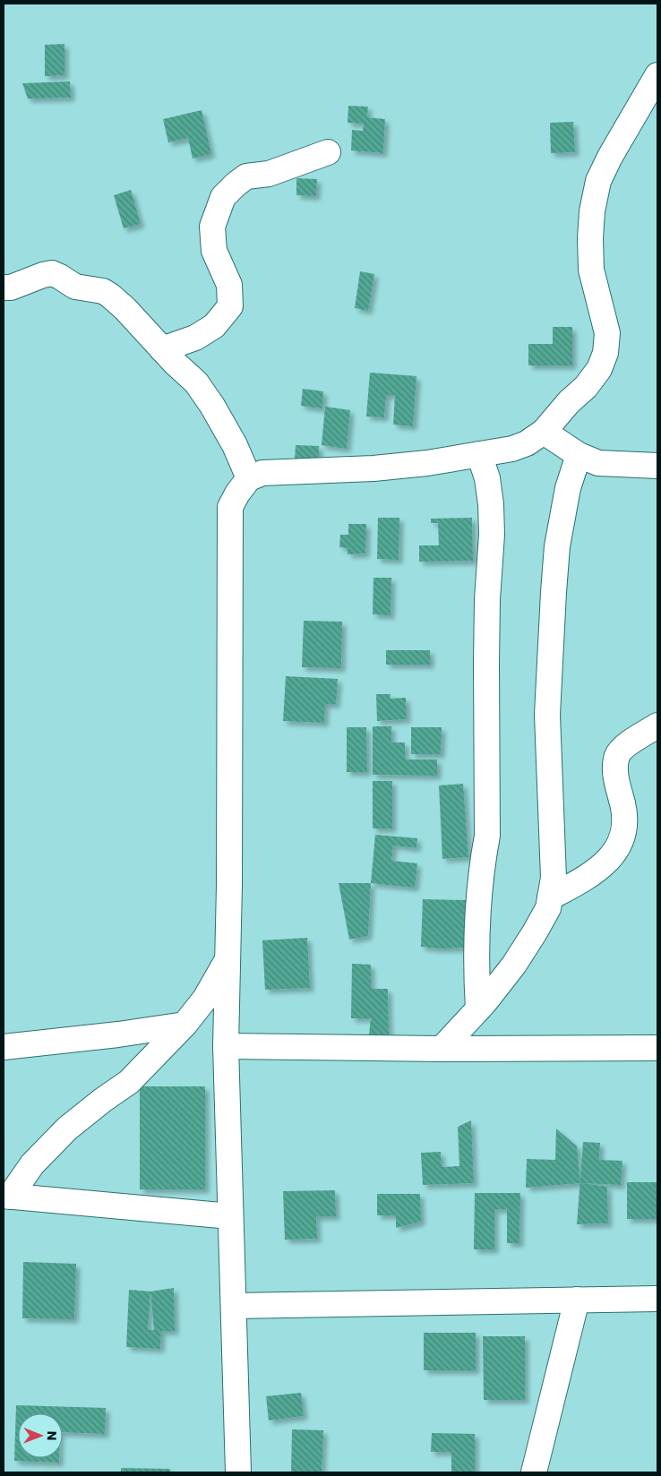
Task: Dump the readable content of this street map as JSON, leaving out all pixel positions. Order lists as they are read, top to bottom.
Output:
{
  "north": "right"
}
